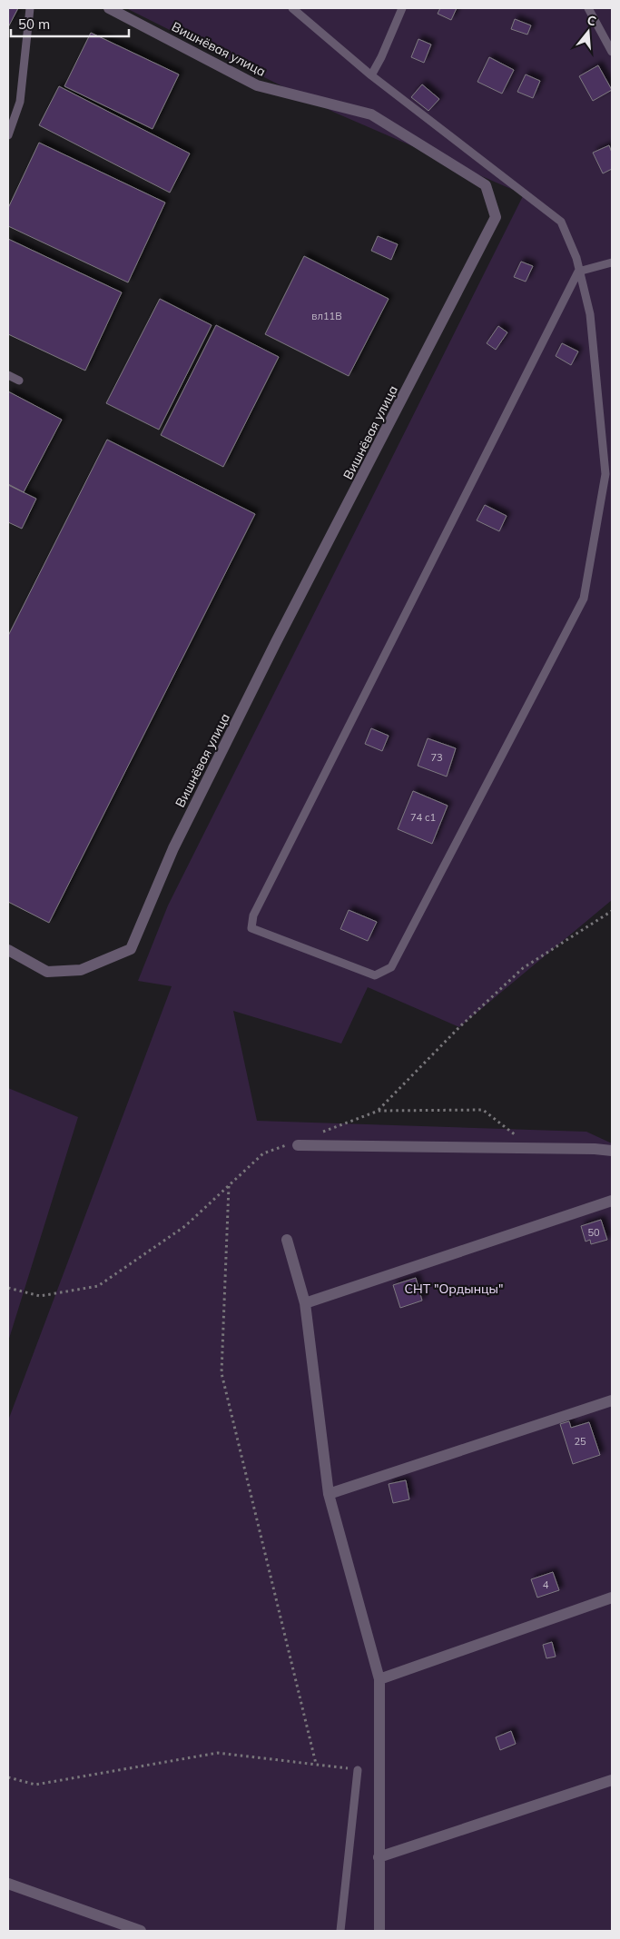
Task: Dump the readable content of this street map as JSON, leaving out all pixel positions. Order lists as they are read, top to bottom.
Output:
{
  "streets": {
    "street": ["Вишнёвая улица"]
  },
  "parks": ["СНТ \"Ордынцы\""],
  "house_numbers": [
    "вл11В",
    "73",
    "74 с1",
    "50",
    "25",
    "4"
  ],
  "scale_bar": "50 m",
  "north": "top"
}
